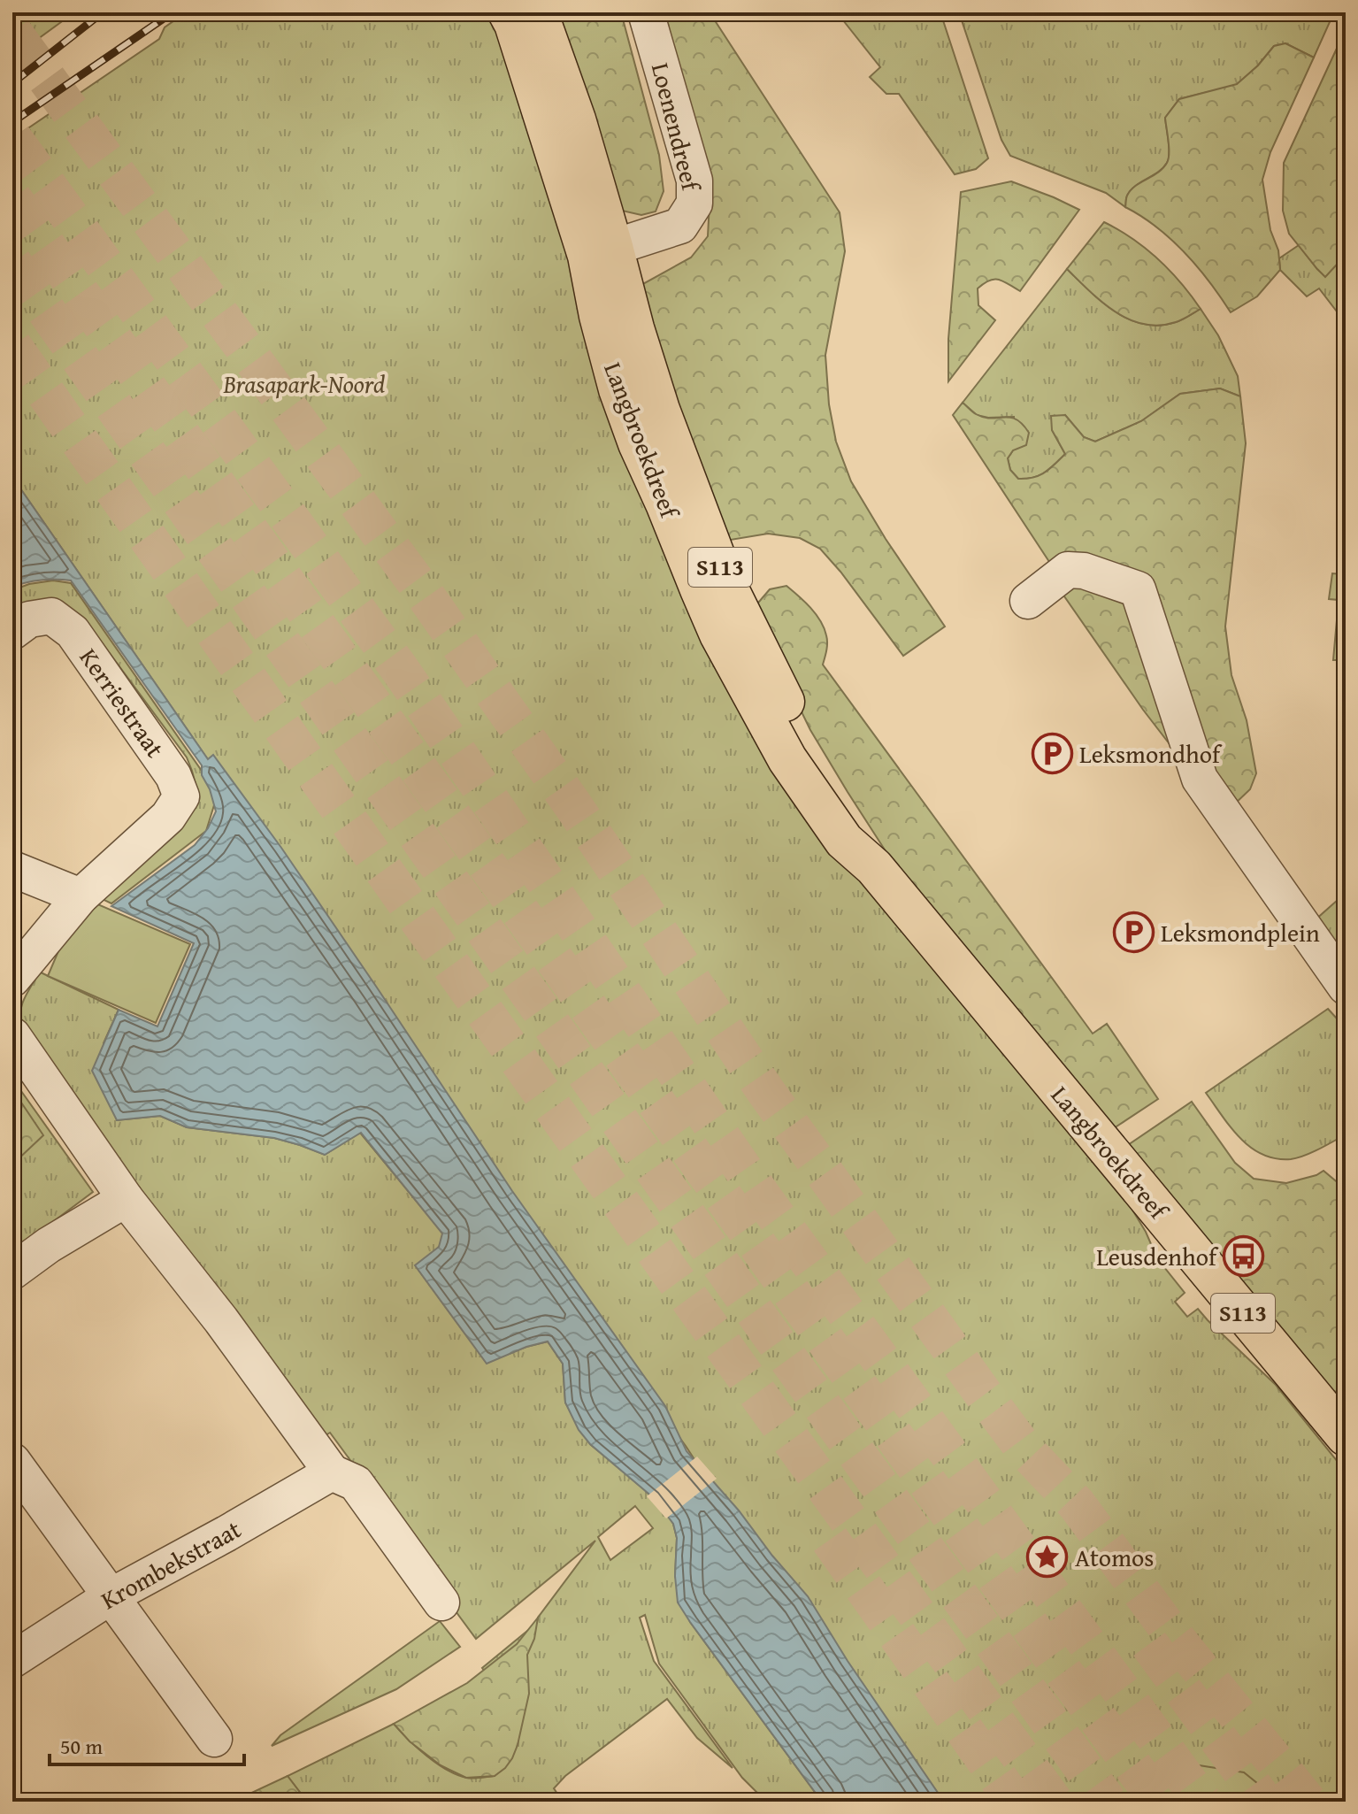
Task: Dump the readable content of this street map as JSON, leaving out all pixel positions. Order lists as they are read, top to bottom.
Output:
{
  "streets": {
    "main road": ["Langbroekdreef", "S113"],
    "street": ["Loenendreef", "Kerriestraat", "Krombekstraat"]
  },
  "crossings": [
    ["Loenendreef", "Langbroekdreef"]
  ],
  "parks": ["Brasapark-Noord"],
  "places": {
    "parking": ["Leksmondhof", "Leksmondplein"],
    "bus stop": ["Leusdenhof"],
    "place": ["Atomos"]
  },
  "scale_bar": "50 m"
}
